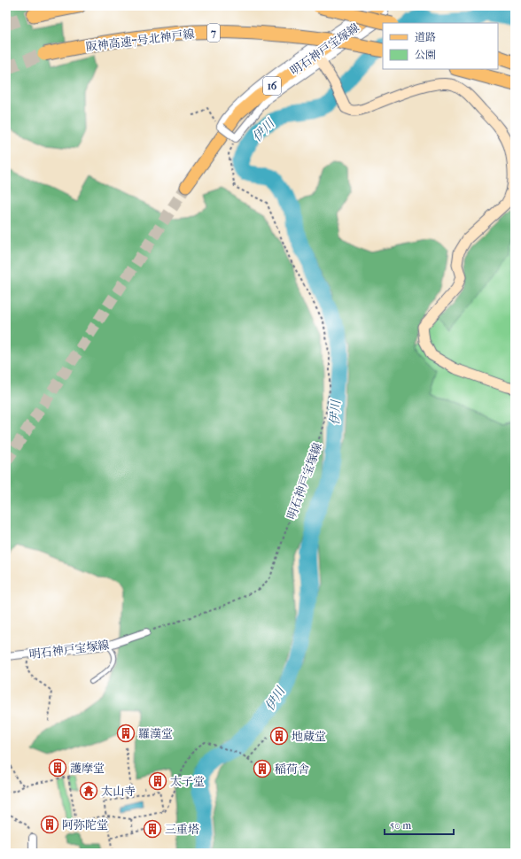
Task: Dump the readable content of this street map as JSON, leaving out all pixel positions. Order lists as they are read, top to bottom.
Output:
{
  "streets": {
    "highway": ["7", "阪神高速7号北神戸線"],
    "main road": ["明石神戸宝塚線", "16"]
  },
  "water": ["伊川"],
  "places": {
    "building": [
      "羅漢堂",
      "地蔵堂",
      "護摩堂",
      "稲荷舎",
      "太子堂",
      "阿弥陀堂",
      "三重塔"
    ],
    "temple": ["太山寺"]
  },
  "legend": ["道路", "公園"],
  "scale_bar": "50 m"
}
